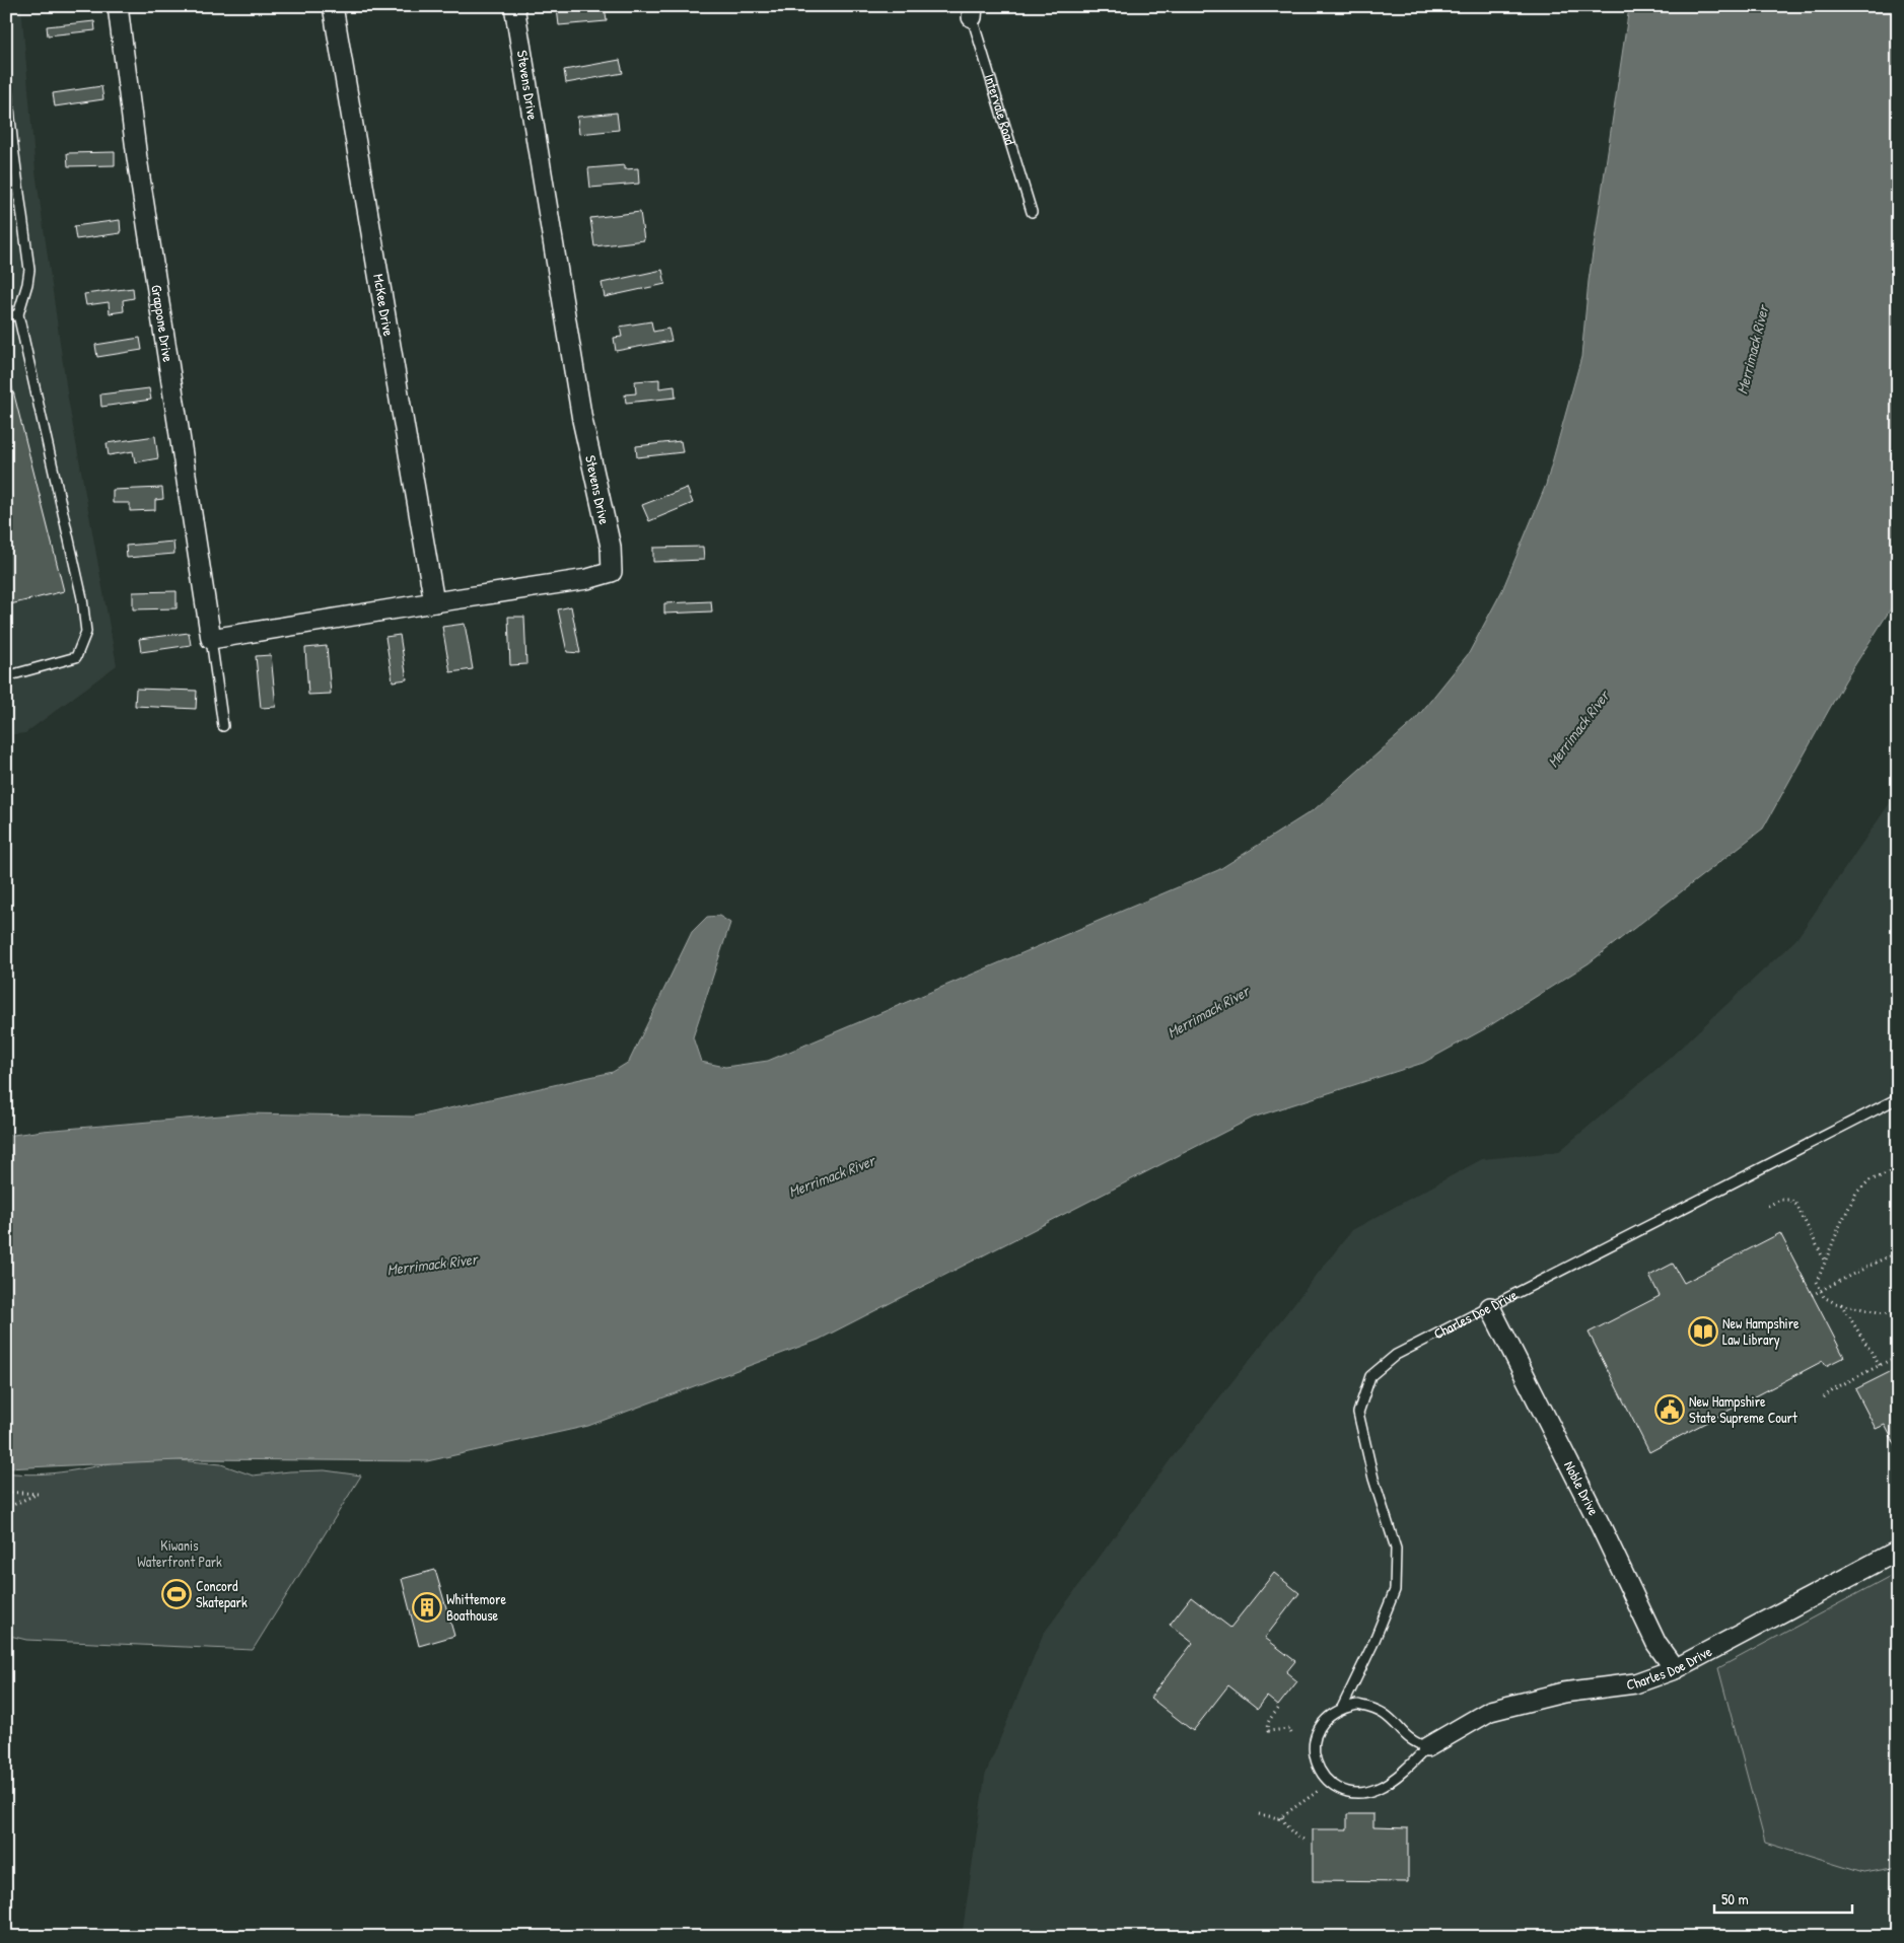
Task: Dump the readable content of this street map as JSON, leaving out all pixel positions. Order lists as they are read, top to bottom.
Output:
{
  "streets": {
    "street": [
      "Stevens Drive",
      "McKee Drive",
      "Grappone Drive",
      "Charles Doe Drive",
      "Noble Drive"
    ],
    "lane": ["Intervale Road"]
  },
  "crossings": [
    ["Stevens Drive", "McKee Drive"],
    ["Stevens Drive", "Grappone Drive"],
    ["Charles Doe Drive", "Noble Drive"]
  ],
  "water": ["Merrimack River"],
  "parks": ["Kiwanis Waterfront Park"],
  "places": {
    "library": ["New Hampshire Law Library"],
    "public building": ["New Hampshire State Supreme Court"],
    "sports": ["Concord Skatepark"],
    "building": ["Whittemore Boathouse"]
  },
  "scale_bar": "50 m"
}
